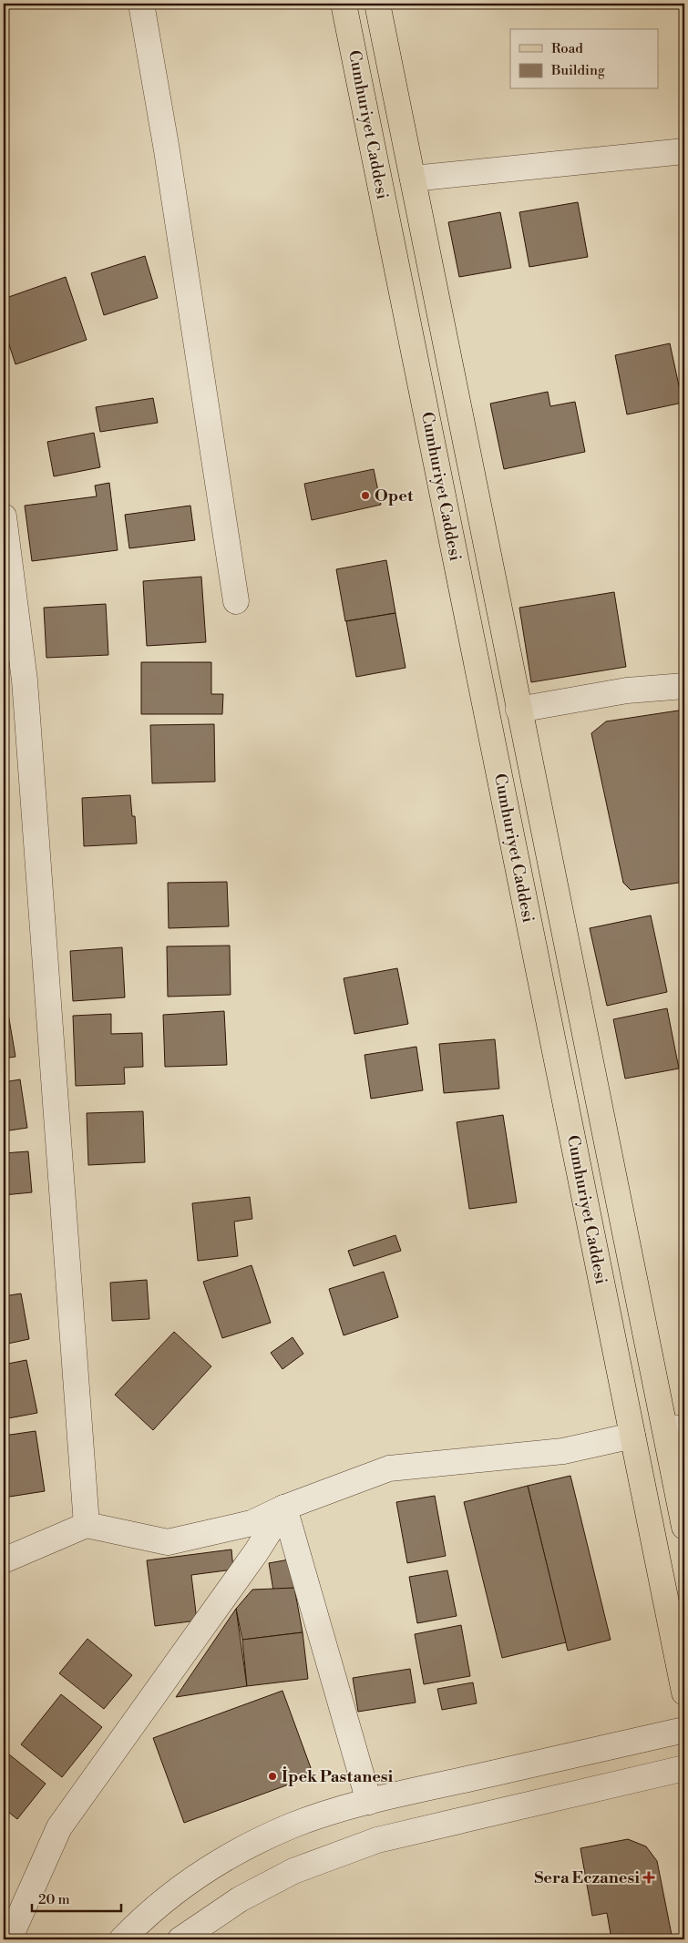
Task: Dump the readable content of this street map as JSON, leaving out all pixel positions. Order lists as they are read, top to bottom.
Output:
{
  "streets": {
    "main road": ["Cumhuriyet Caddesi"]
  },
  "places": {
    "other": ["Opet", "İpek Pastanesi"],
    "health": ["Sera Eczanesi"]
  },
  "legend": ["Road", "Building"],
  "scale_bar": "20 m"
}
